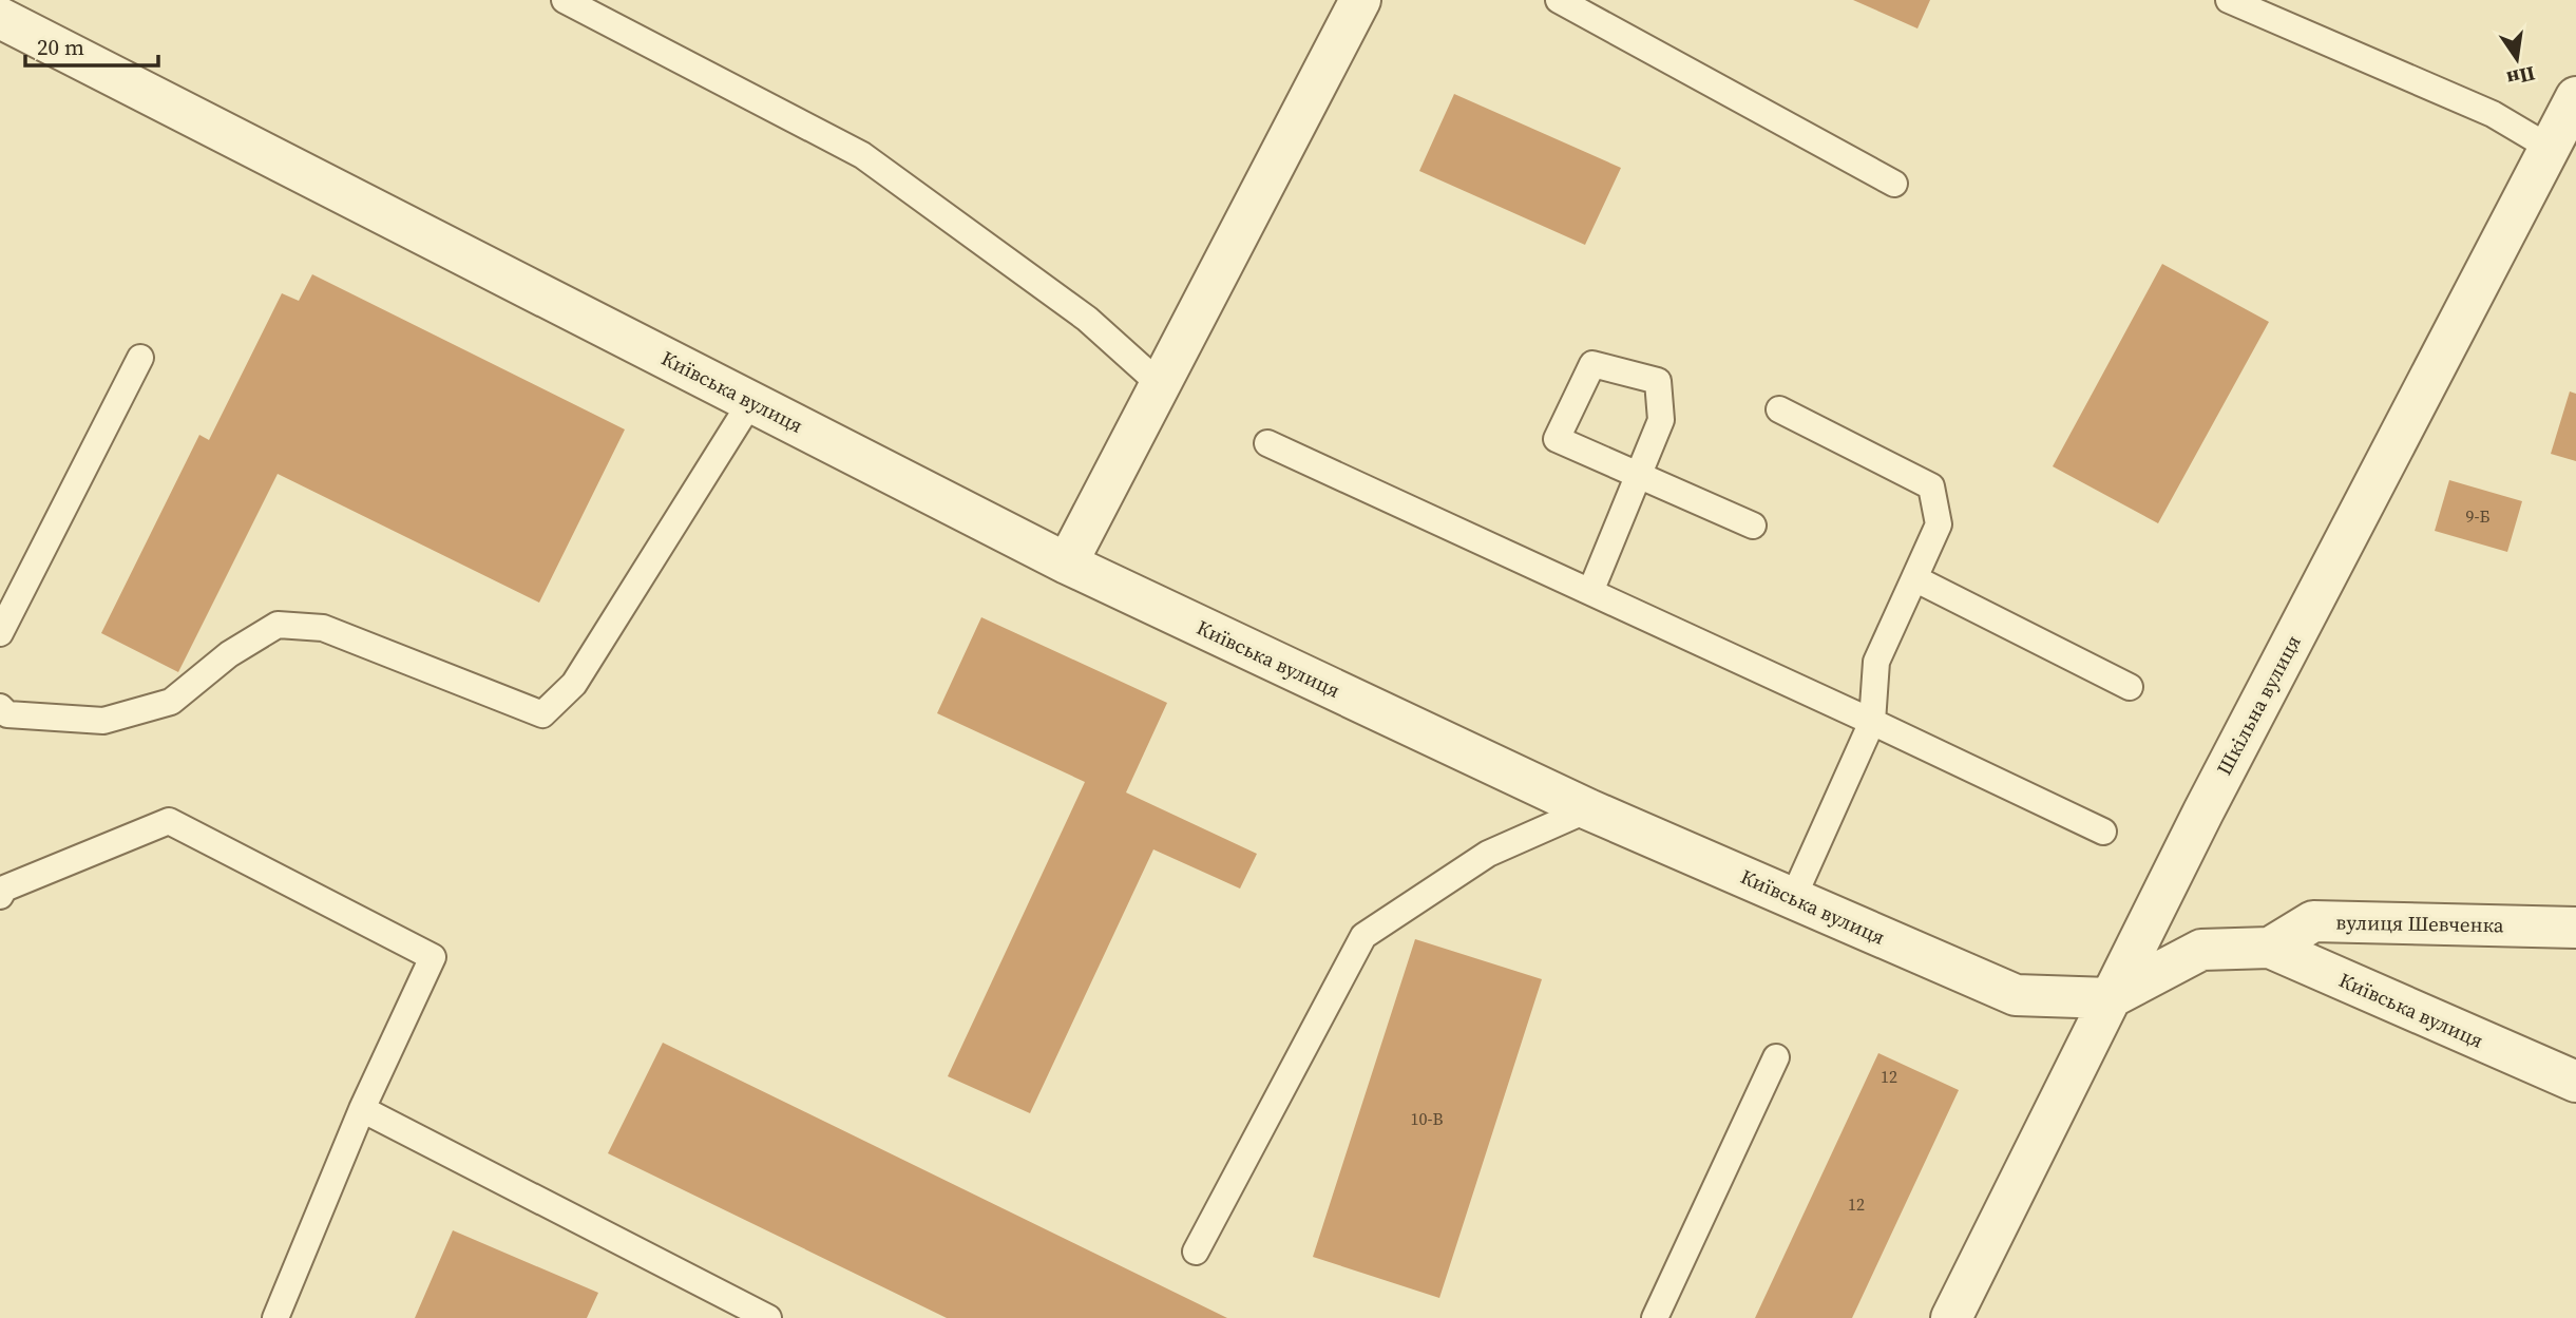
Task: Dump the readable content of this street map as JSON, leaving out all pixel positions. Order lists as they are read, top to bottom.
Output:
{
  "streets": {
    "street": ["Київська вулиця", "Шкільна вулиця", "вулиця Шевченка"]
  },
  "crossings": [
    ["Київська вулиця", "Шкільна вулиця"],
    ["Київська вулиця", "вулиця Шевченка"]
  ],
  "house_numbers": [
    "9-Б",
    "12",
    "10-В",
    "12"
  ],
  "scale_bar": "20 m",
  "north": "bottom"
}
